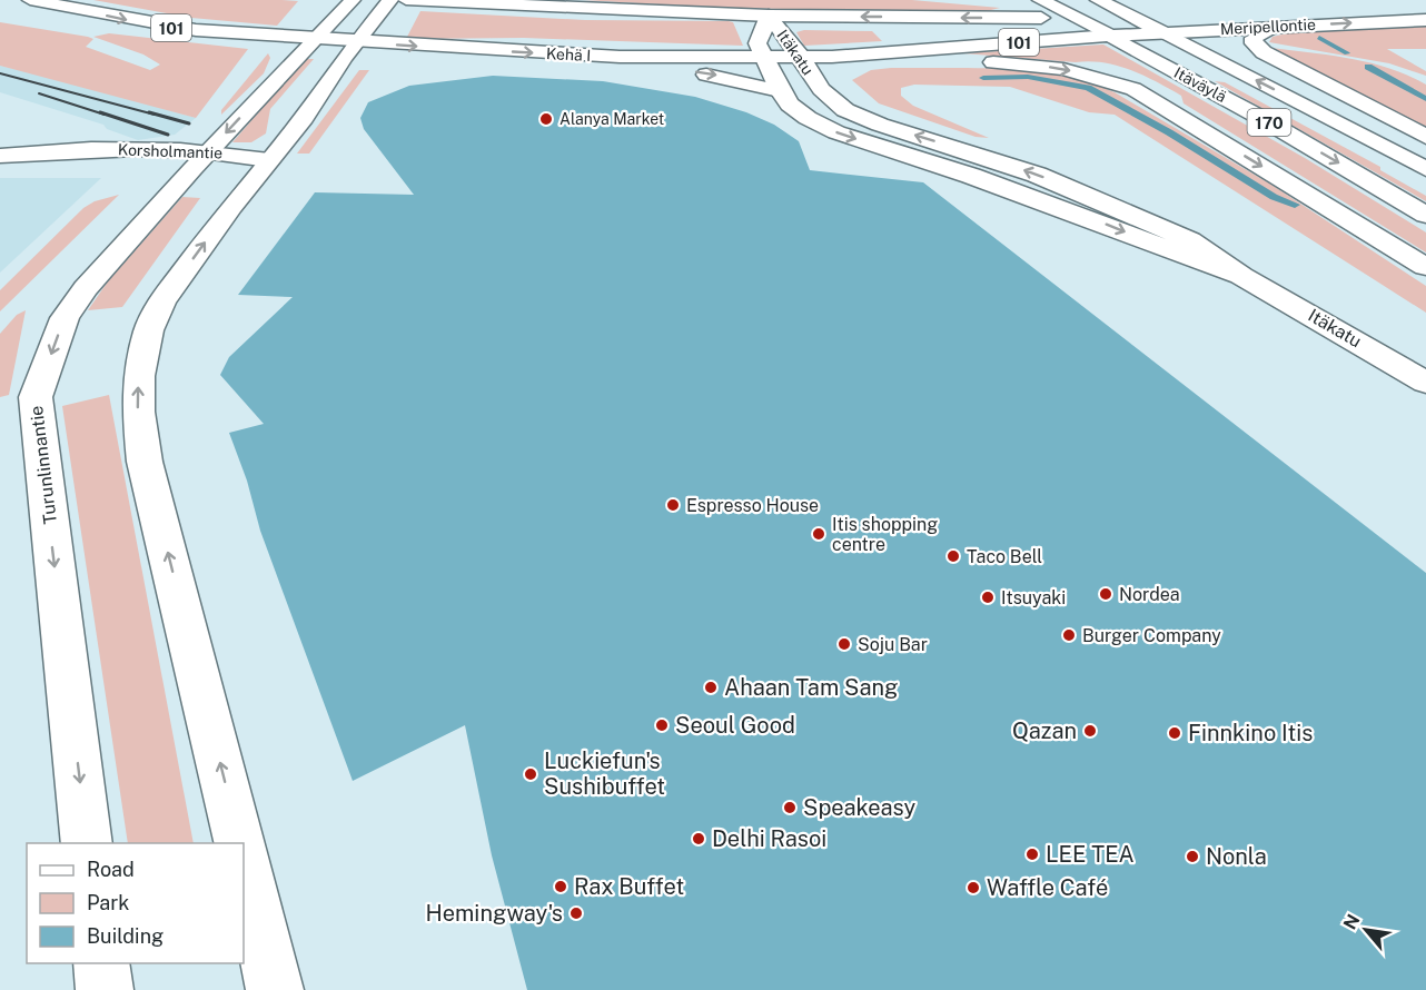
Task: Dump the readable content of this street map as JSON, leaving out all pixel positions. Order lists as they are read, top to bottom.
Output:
{
  "streets": {
    "main road": [
      "Meripellontie",
      "101",
      "Itäkatu",
      "Kehä I",
      "Itäväylä",
      "170",
      "Korsholmantie",
      "Turunlinnantie"
    ]
  },
  "crossings": [
    ["Meripellontie", "Kehä I"],
    ["Meripellontie", "Itäväylä"],
    ["101", "Itäkatu"],
    ["101", "Itäväylä"],
    ["Itäkatu", "Kehä I"],
    ["Kehä I", "Itäväylä"],
    ["Kehä I", "Turunlinnantie"],
    ["Korsholmantie", "Turunlinnantie"]
  ],
  "places": [
    "Alanya Market",
    "Espresso House",
    "Itis shopping centre",
    "Taco Bell",
    "Nordea",
    "Itsuyaki",
    "Burger Company",
    "Soju Bar",
    "Ahaan Tam Sang",
    "Seoul Good",
    "Qazan",
    "Finnkino Itis",
    "Luckiefun's Sushibuffet",
    "Speakeasy",
    "Delhi Rasoi",
    "LEE TEA",
    "Nonla",
    "Rax Buffet",
    "Waffle Café",
    "Hemingway's"
  ],
  "legend": ["Road", "Park", "Building"],
  "north": "top left"
}
